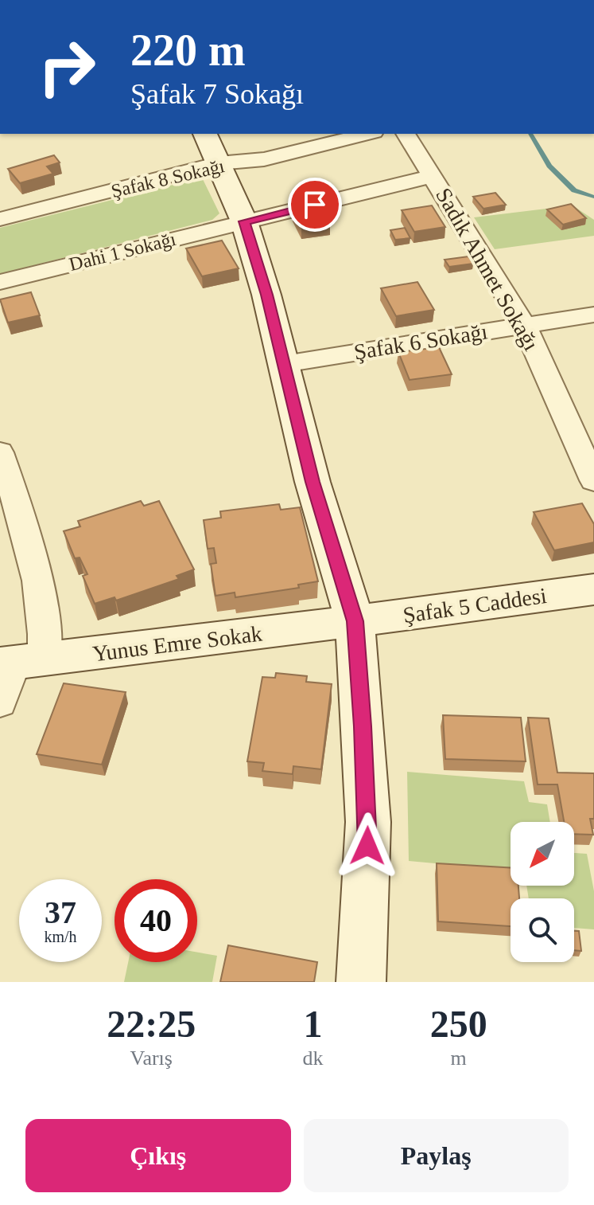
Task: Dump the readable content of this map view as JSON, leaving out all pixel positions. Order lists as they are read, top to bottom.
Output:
{
  "streets": {
    "street": [
      "Şafak 8 Sokağı",
      "Dahi 1 Sokağı",
      "Sadık Ahmet Sokağı",
      "Şafak 6 Sokağı",
      "Şafak 5 Caddesi",
      "Yunus Emre Sokak"
    ]
  },
  "crossings": [
    ["Dahi 1 Sokağı", "Sadık Ahmet Sokağı"],
    ["Sadık Ahmet Sokağı", "Şafak 6 Sokağı"],
    ["Şafak 5 Caddesi", "Yunus Emre Sokak"]
  ],
  "north": "bottom left",
  "page": {
    "turn": ["220 m", "Şafak 7 Sokağı"],
    "speed": "37 km/h",
    "limit": "40",
    "eta": [
      "22:25",
      "Varış",
      "1",
      "dk",
      "250",
      "m"
    ],
    "buttons": ["Çıkış", "Paylaş"]
  }
}
